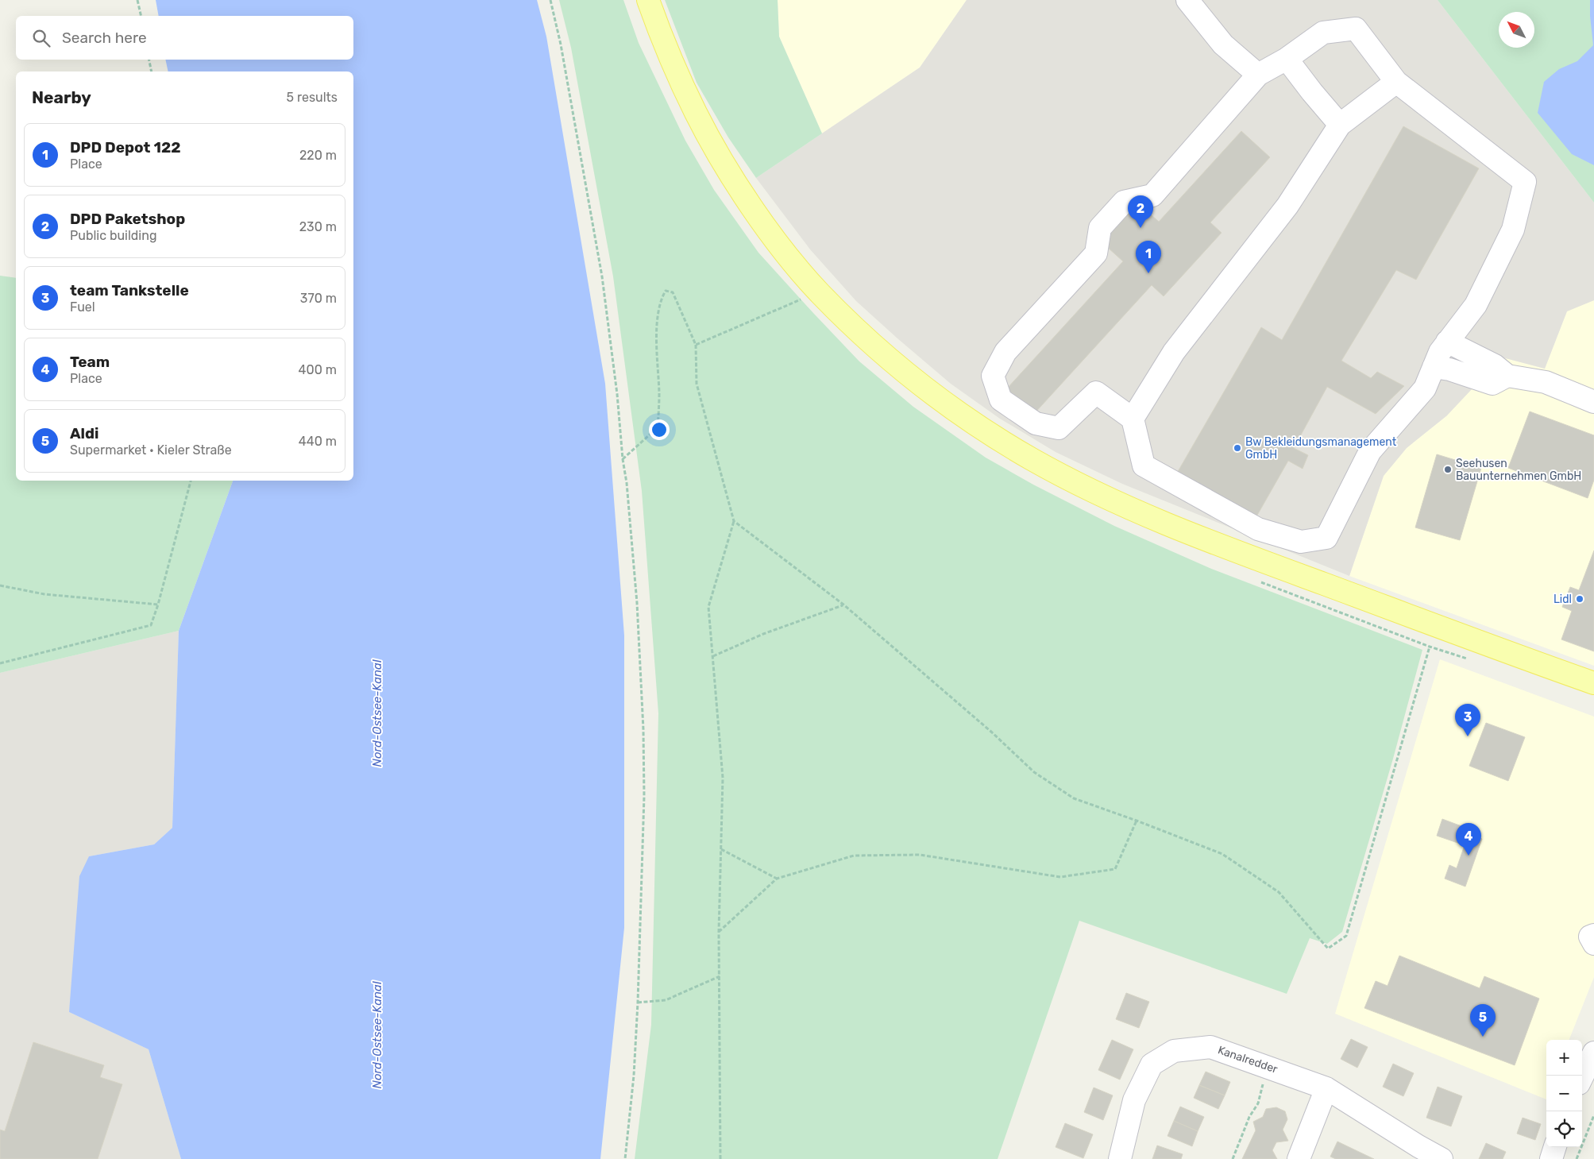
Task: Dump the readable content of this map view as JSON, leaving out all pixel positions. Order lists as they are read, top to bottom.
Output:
{
  "streets": {
    "street": ["Kanalredder"]
  },
  "water": ["Nord-Ostsee-Kanal"],
  "places": ["Bw Bekleidungsmanagement GmbH", "Seehusen Bauunternehmen GmbH", "Lidl"],
  "north": "top left",
  "page": {
    "search": "Search here",
    "heading": ["Nearby", "5 results"],
    "list": [
      {
        "mark": "1",
        "name": "DPD Depot 122",
        "note": "Place",
        "value": "220 m"
      },
      {
        "mark": "2",
        "name": "DPD Paketshop",
        "note": "Public building",
        "value": "230 m"
      },
      {
        "mark": "3",
        "name": "team Tankstelle",
        "note": "Fuel",
        "value": "370 m"
      },
      {
        "mark": "4",
        "name": "Team",
        "note": "Place",
        "value": "400 m"
      },
      {
        "mark": "5",
        "name": "Aldi",
        "note": "Supermarket · Kieler Straße",
        "value": "440 m"
      }
    ],
    "pins": [
      "2",
      "1",
      "3",
      "4",
      "5"
    ],
    "map_buttons": ["+", "−"]
  }
}
